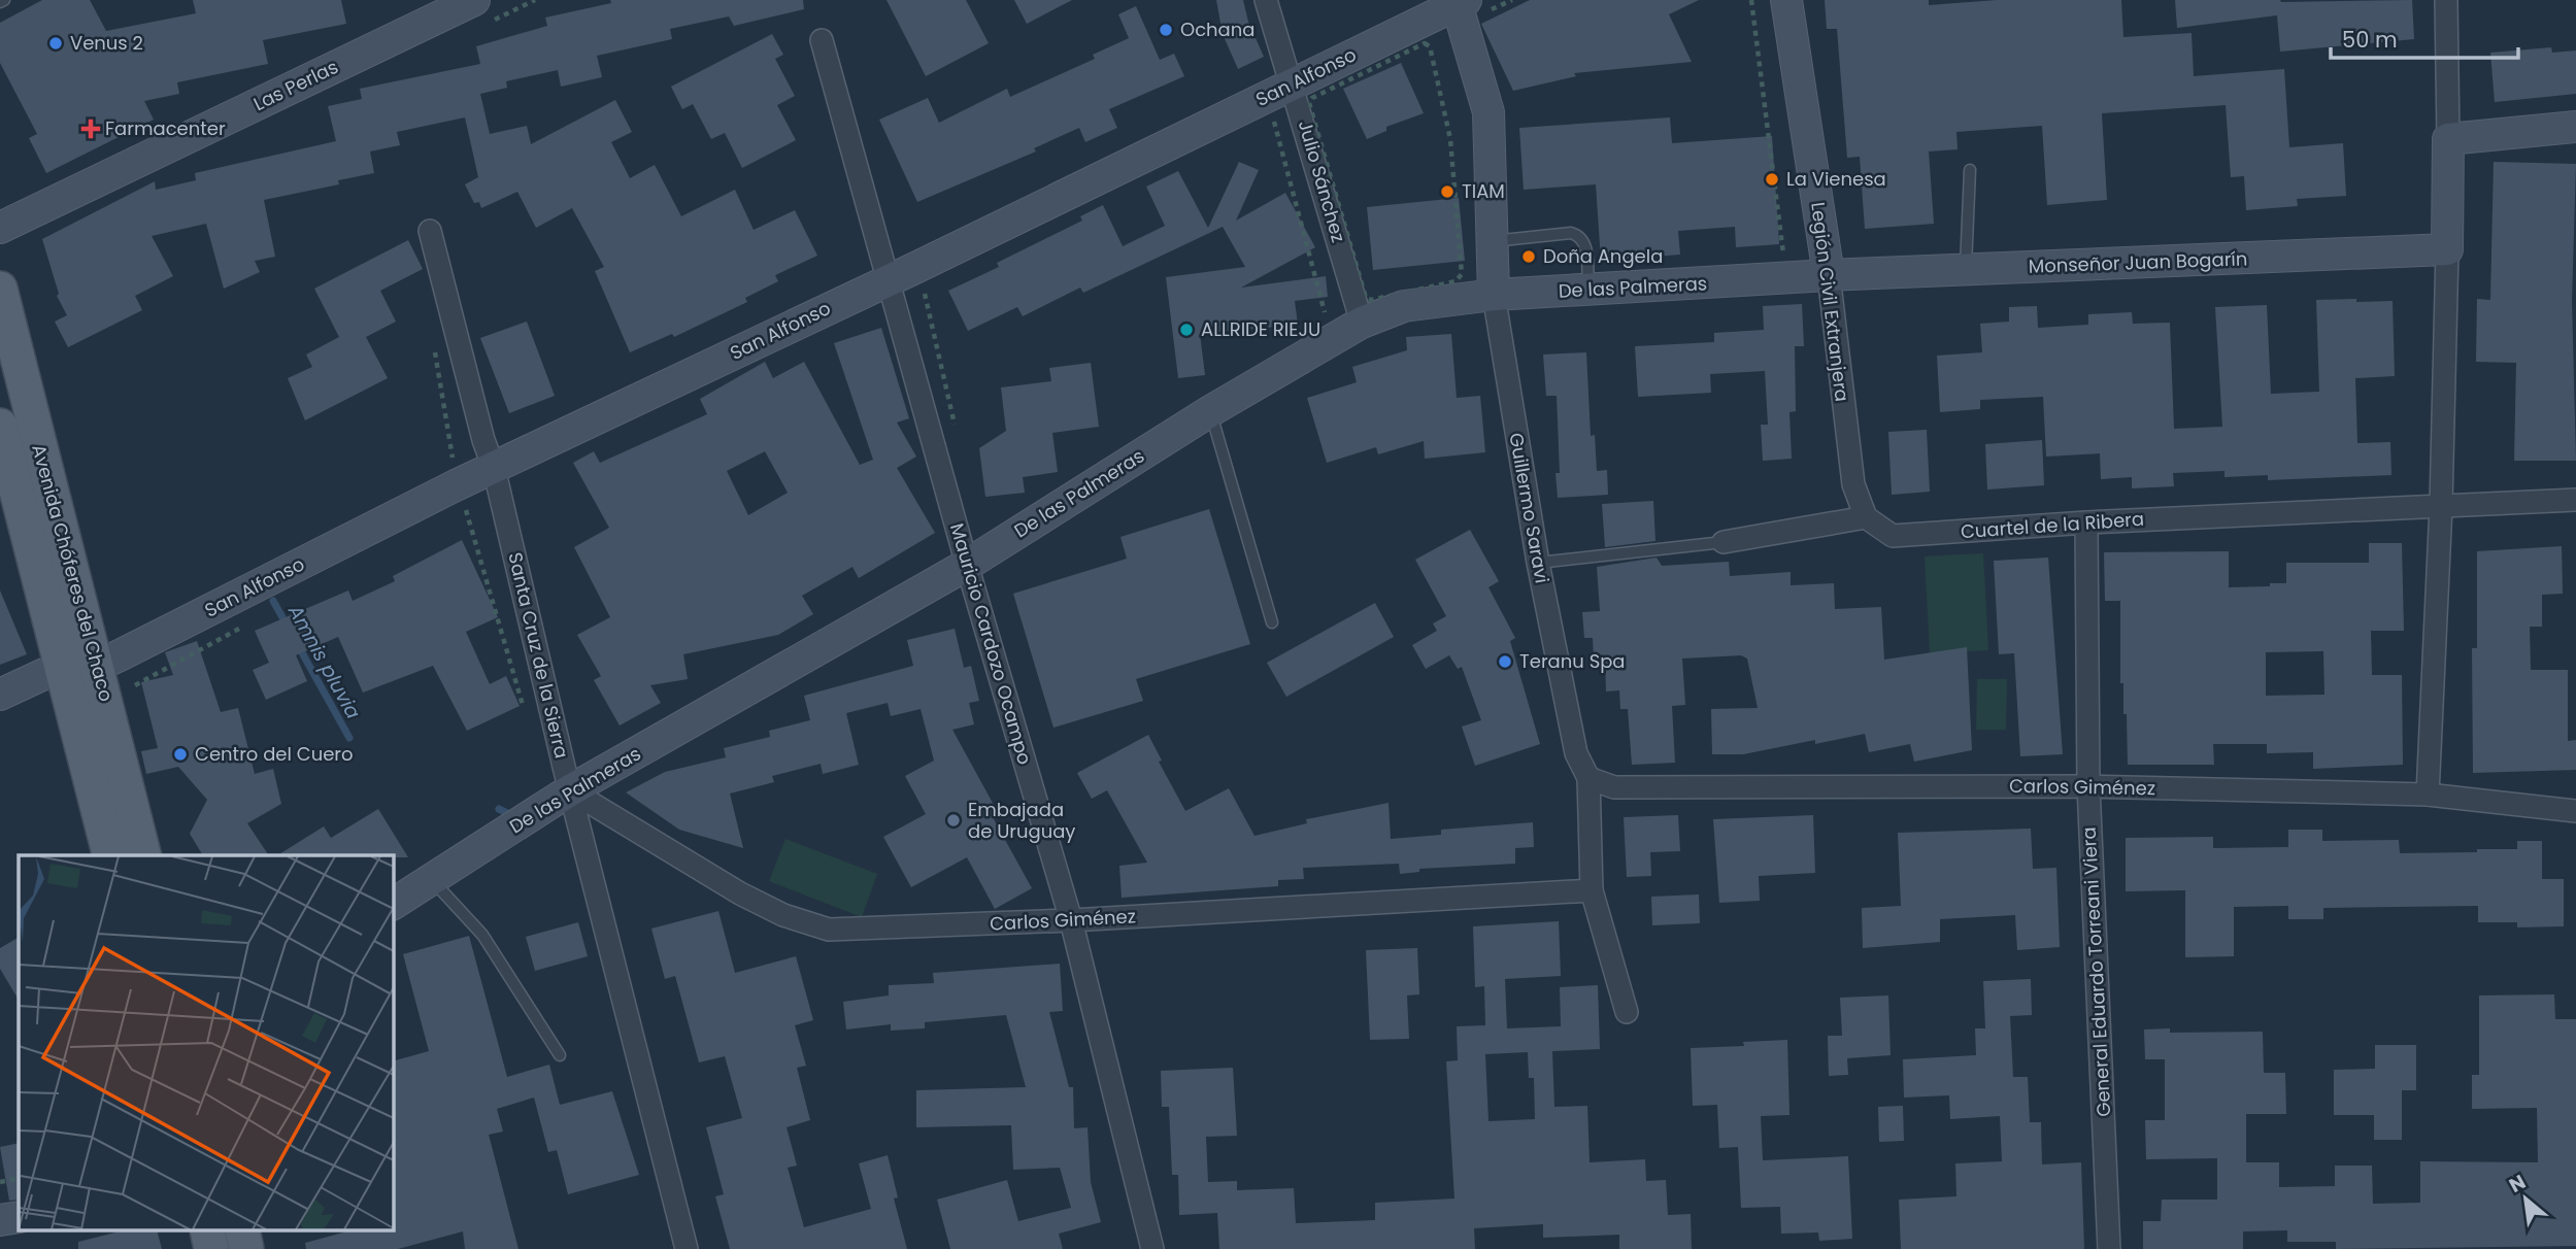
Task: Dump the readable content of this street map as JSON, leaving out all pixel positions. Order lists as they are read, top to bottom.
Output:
{
  "streets": {
    "main road": ["Avenida Chóferes del Chaco"],
    "street": [
      "San Alfonso",
      "Las Perlas",
      "Julio Sánchez",
      "Monseñor Juan Bogarín",
      "De las Palmeras",
      "Legión Civil Extranjera",
      "Guillermo Saravi",
      "Cuartel de la Ribera",
      "Mauricio Cardozo Ocampo",
      "Santa Cruz de la Sierra",
      "Carlos Giménez",
      "General Eduardo Torreani Viera"
    ]
  },
  "crossings": [
    ["San Alfonso", "Julio Sánchez"],
    ["San Alfonso", "Guillermo Saravi"],
    ["San Alfonso", "Avenida Chóferes del Chaco"],
    ["San Alfonso", "Mauricio Cardozo Ocampo"],
    ["San Alfonso", "Santa Cruz de la Sierra"],
    ["Julio Sánchez", "De las Palmeras"],
    ["Monseñor Juan Bogarín", "De las Palmeras"],
    ["Monseñor Juan Bogarín", "Legión Civil Extranjera"],
    ["De las Palmeras", "Legión Civil Extranjera"],
    ["De las Palmeras", "Guillermo Saravi"],
    ["De las Palmeras", "Mauricio Cardozo Ocampo"],
    ["De las Palmeras", "Santa Cruz de la Sierra"],
    ["De las Palmeras", "Carlos Giménez"],
    ["Legión Civil Extranjera", "Cuartel de la Ribera"],
    ["Guillermo Saravi", "Carlos Giménez"],
    ["Cuartel de la Ribera", "General Eduardo Torreani Viera"],
    ["Mauricio Cardozo Ocampo", "Carlos Giménez"],
    ["Santa Cruz de la Sierra", "Carlos Giménez"],
    ["Carlos Giménez", "General Eduardo Torreani Viera"]
  ],
  "water": ["Amnis pluvia"],
  "places": {
    "other": [
      "Ochana",
      "Venus 2",
      "La Vienesa",
      "TIAM",
      "Doña Angela",
      "ALLRIDE RIEJU",
      "Teranu Spa",
      "Centro del Cuero",
      "Embajada de Uruguay"
    ],
    "health": ["Farmacenter"]
  },
  "scale_bar": "50 m",
  "north": "top left"
}
